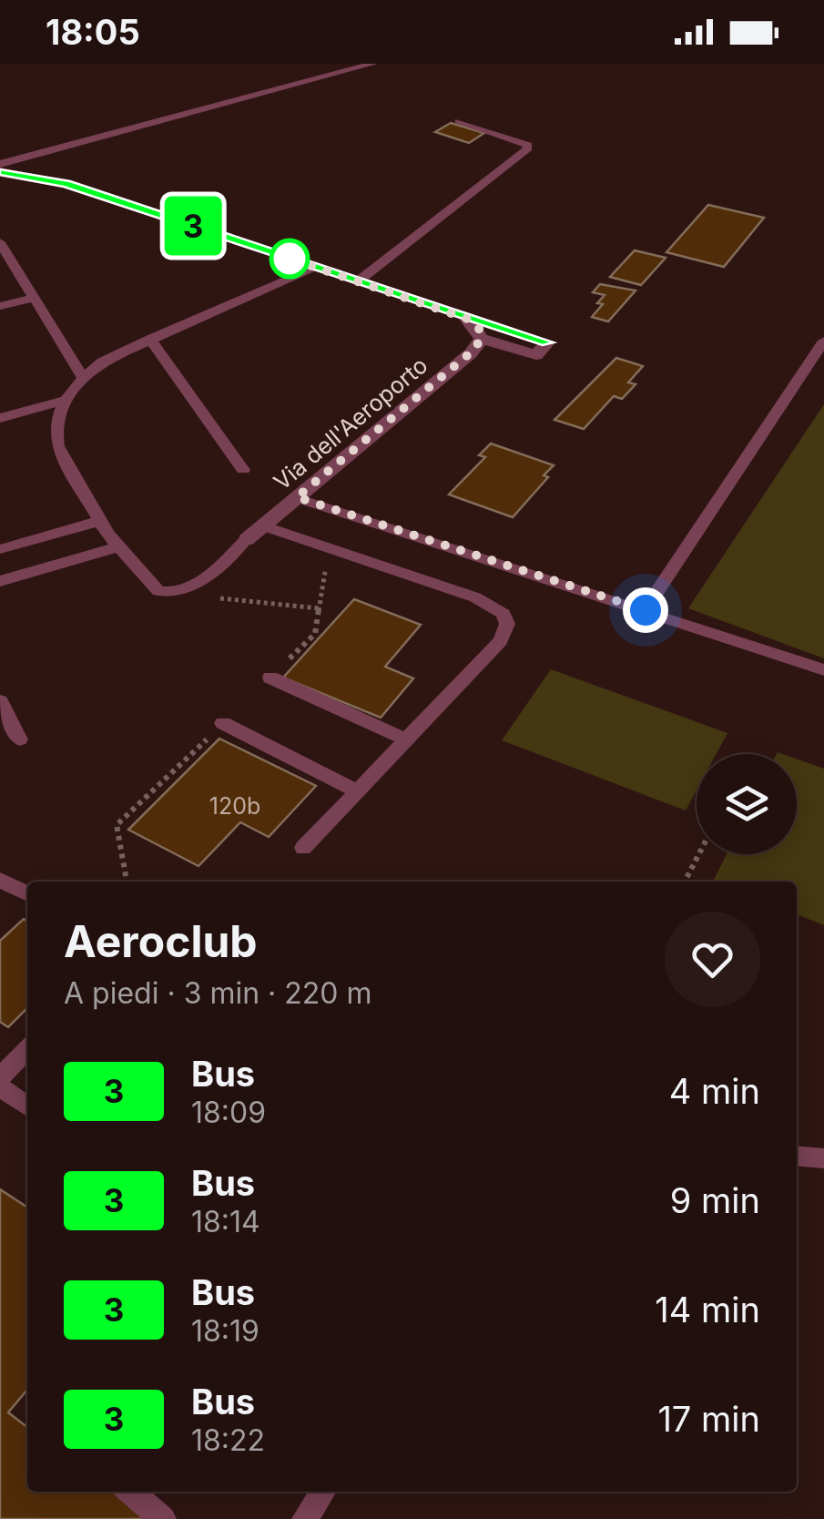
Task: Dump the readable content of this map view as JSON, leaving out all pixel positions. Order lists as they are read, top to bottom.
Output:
{
  "streets": {
    "street": ["Via dell'Aeroporto"]
  },
  "lines": ["bus line 3"],
  "house_numbers": ["120b"],
  "page": {
    "status": "18:05",
    "on_map": "3",
    "heading": ["Aeroclub", "A piedi · 3 min · 220 m"],
    "list": [
      {
        "mark": "3",
        "name": "Bus",
        "note": "18:09",
        "value": "4 min"
      },
      {
        "mark": "3",
        "name": "Bus",
        "note": "18:14",
        "value": "9 min"
      },
      {
        "mark": "3",
        "name": "Bus",
        "note": "18:19",
        "value": "14 min"
      },
      {
        "mark": "3",
        "name": "Bus",
        "note": "18:22",
        "value": "17 min"
      }
    ]
  }
}
